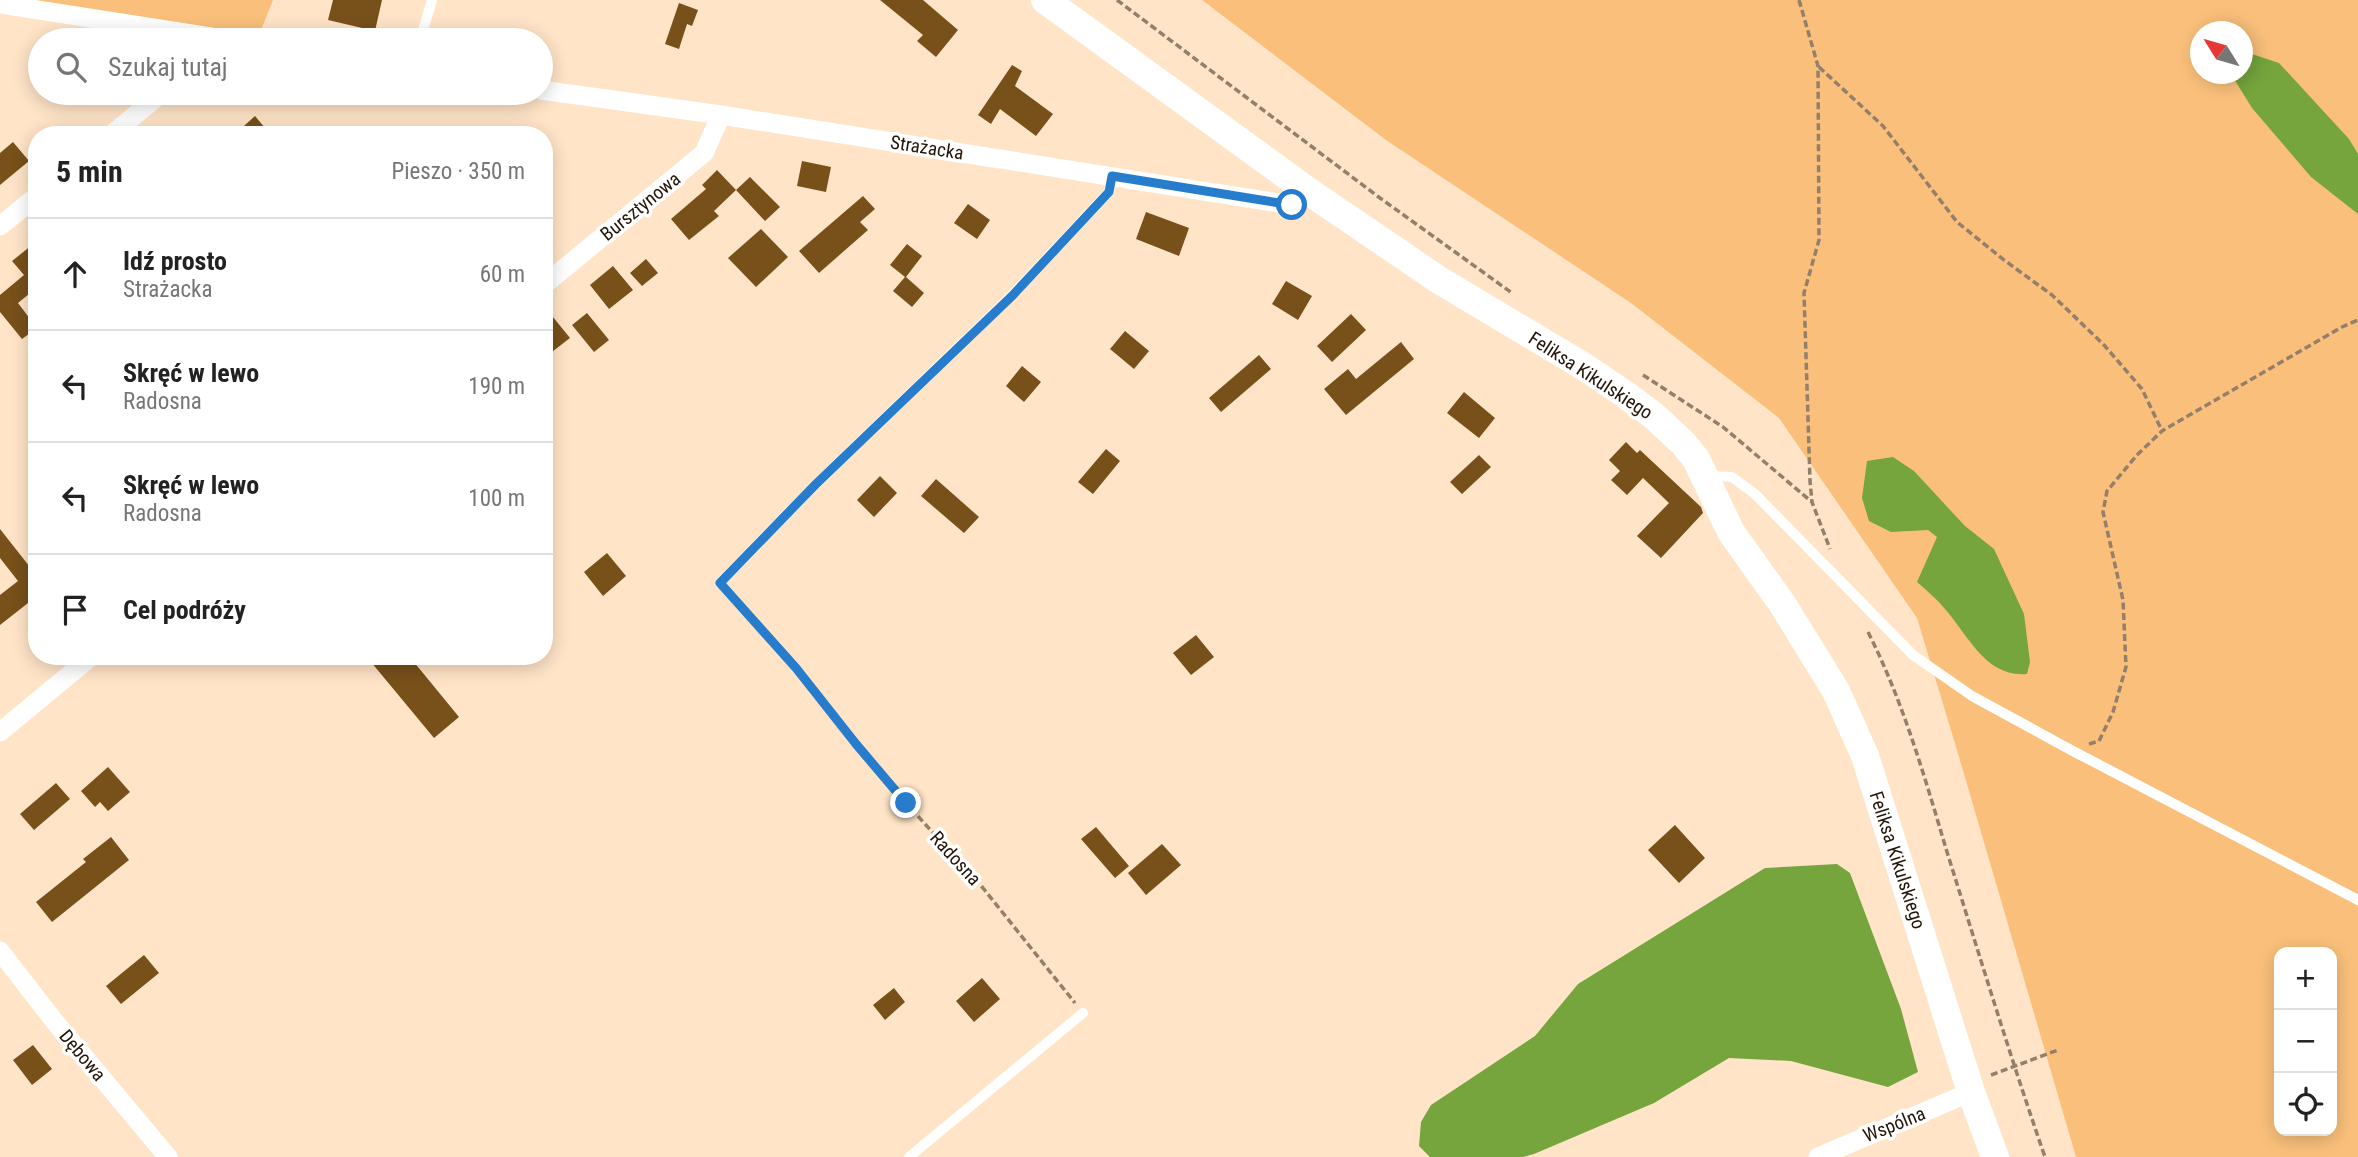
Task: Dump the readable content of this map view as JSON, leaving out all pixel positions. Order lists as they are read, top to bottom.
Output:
{
  "streets": {
    "main road": ["Feliksa Kikulskiego"],
    "street": [
      "Strażacka",
      "Bursztynowa",
      "Dębowa",
      "Wspólna"
    ],
    "path": ["Radosna"]
  },
  "crossings": [
    ["Strażacka", "Bursztynowa"],
    ["Strażacka", "Feliksa Kikulskiego"],
    ["Feliksa Kikulskiego", "Wspólna"]
  ],
  "north": "top left",
  "page": {
    "search": "Szukaj tutaj",
    "heading": ["5 min", "Pieszo · 350 m"],
    "list": [
      ["Idź prosto", "Strażacka", "60 m"],
      ["Skręć w lewo", "Radosna", "190 m"],
      ["Skręć w lewo", "Radosna", "100 m"],
      "Cel podróży"
    ],
    "map_buttons": ["+", "−"]
  }
}
